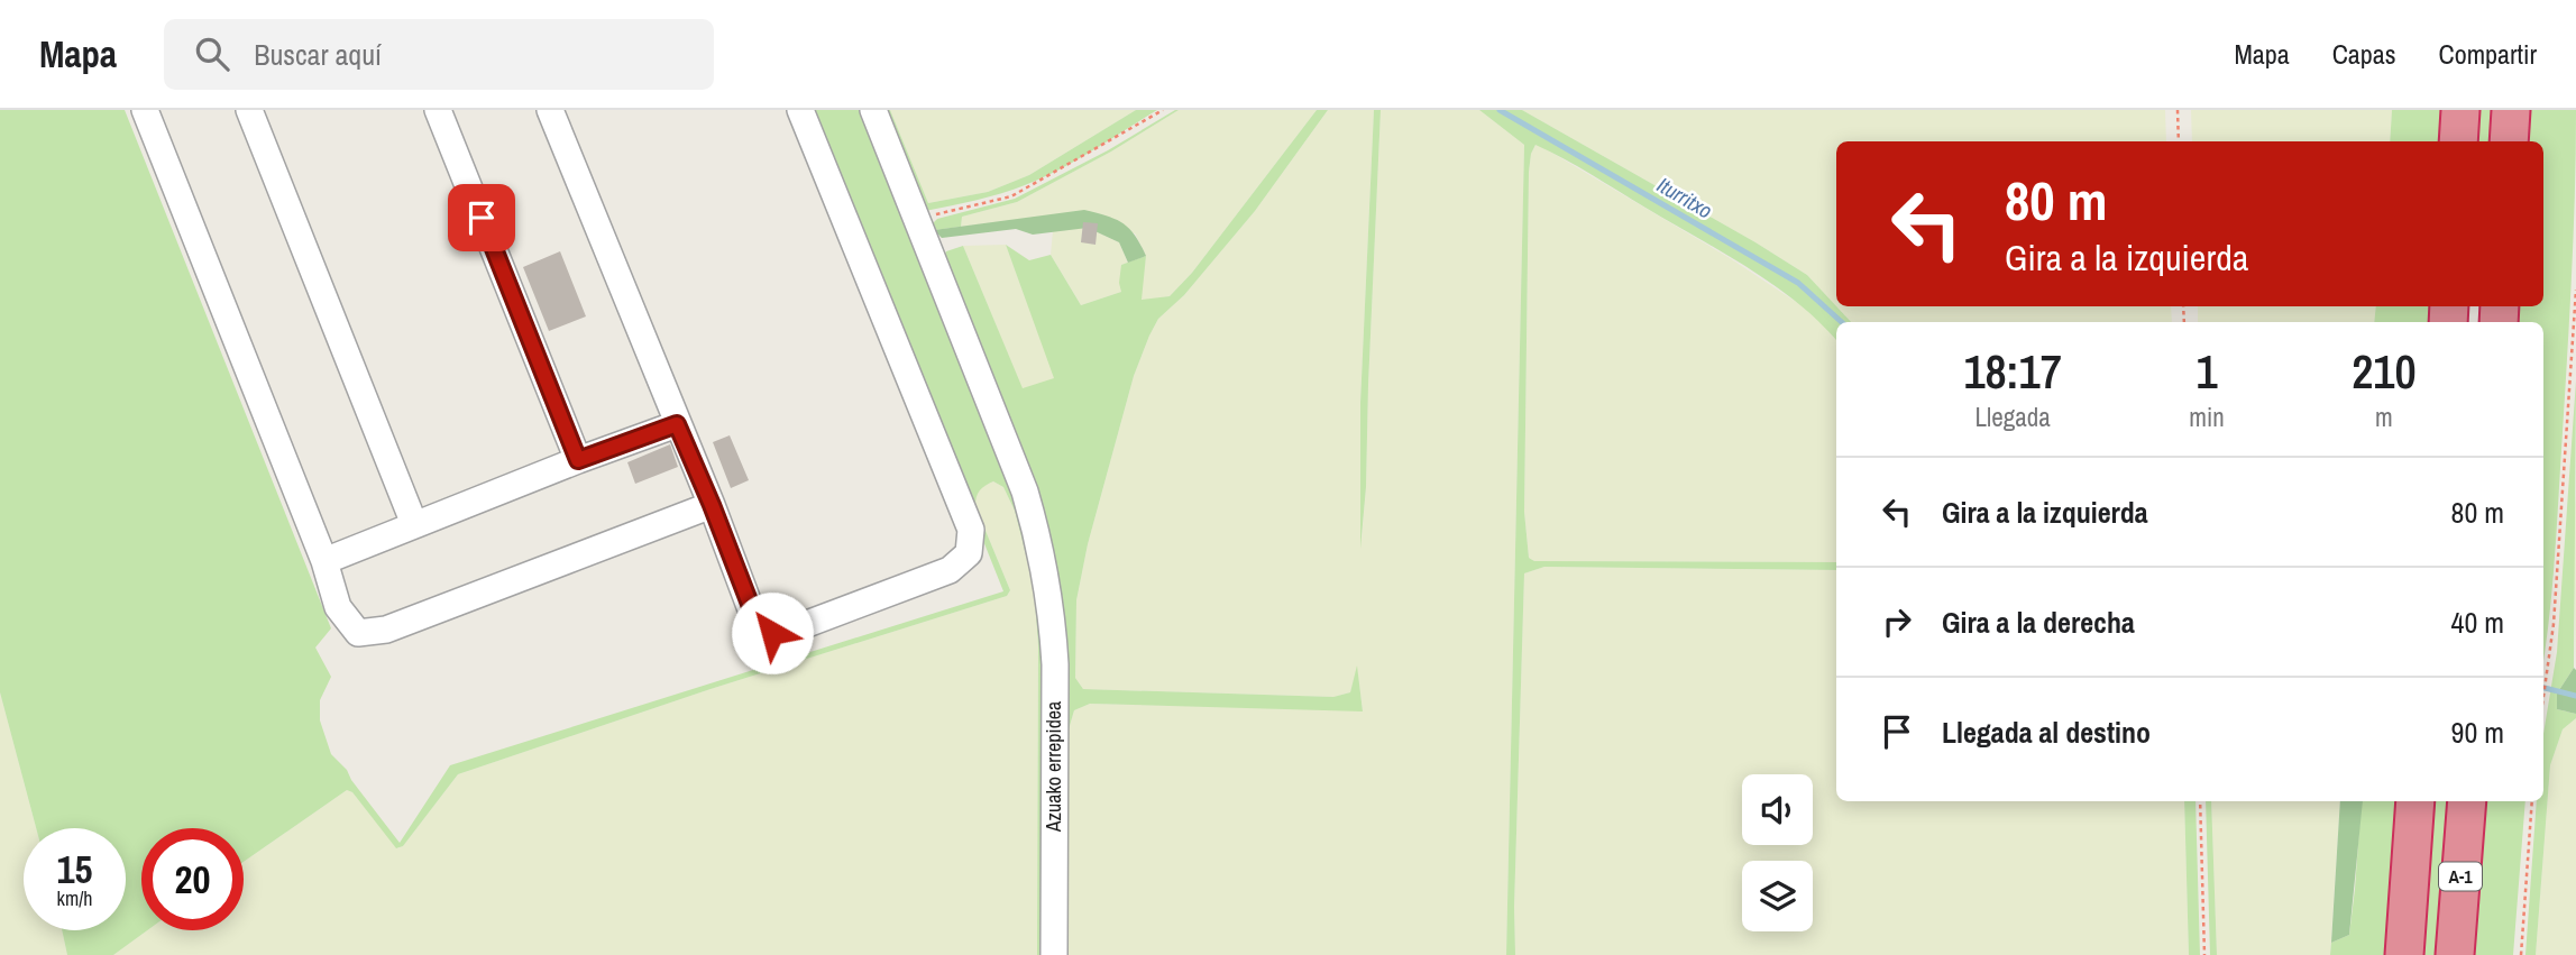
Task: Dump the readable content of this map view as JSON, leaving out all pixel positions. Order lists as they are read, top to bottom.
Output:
{
  "streets": {
    "highway": ["A-1"],
    "street": ["Azuako errepidea"]
  },
  "water": ["Iturritxo"],
  "page": {
    "header": "Mapa",
    "search": "Buscar aquí",
    "nav": ["Mapa", "Capas", "Compartir"],
    "turn": ["80 m", "Gira a la izquierda"],
    "eta": [
      "18:17",
      "Llegada",
      "1",
      "min",
      "210",
      "m"
    ],
    "list": [
      {
        "name": "Gira a la izquierda",
        "value": "80 m"
      },
      {
        "name": "Gira a la derecha",
        "value": "40 m"
      },
      {
        "name": "Llegada al destino",
        "value": "90 m"
      }
    ],
    "speed": "15 km/h",
    "limit": "20"
  }
}
